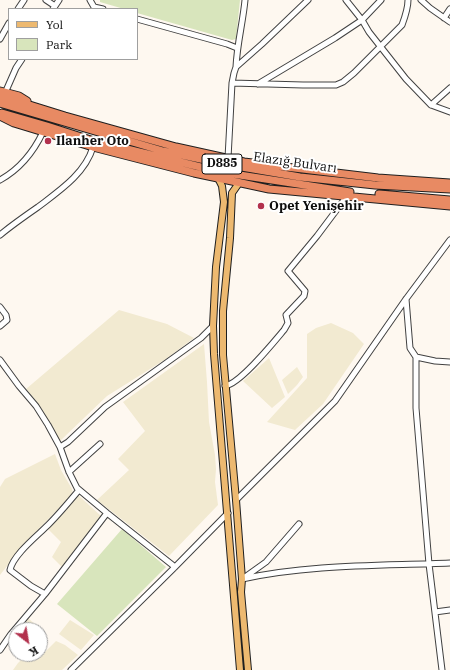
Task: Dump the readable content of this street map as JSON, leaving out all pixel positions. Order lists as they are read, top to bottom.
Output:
{
  "streets": {
    "highway": ["Elazığ Bulvarı", "D885"]
  },
  "places": ["Ilanher Oto", "Opet Yenişehir"],
  "legend": ["Yol", "Park"],
  "north": "bottom right"
}
